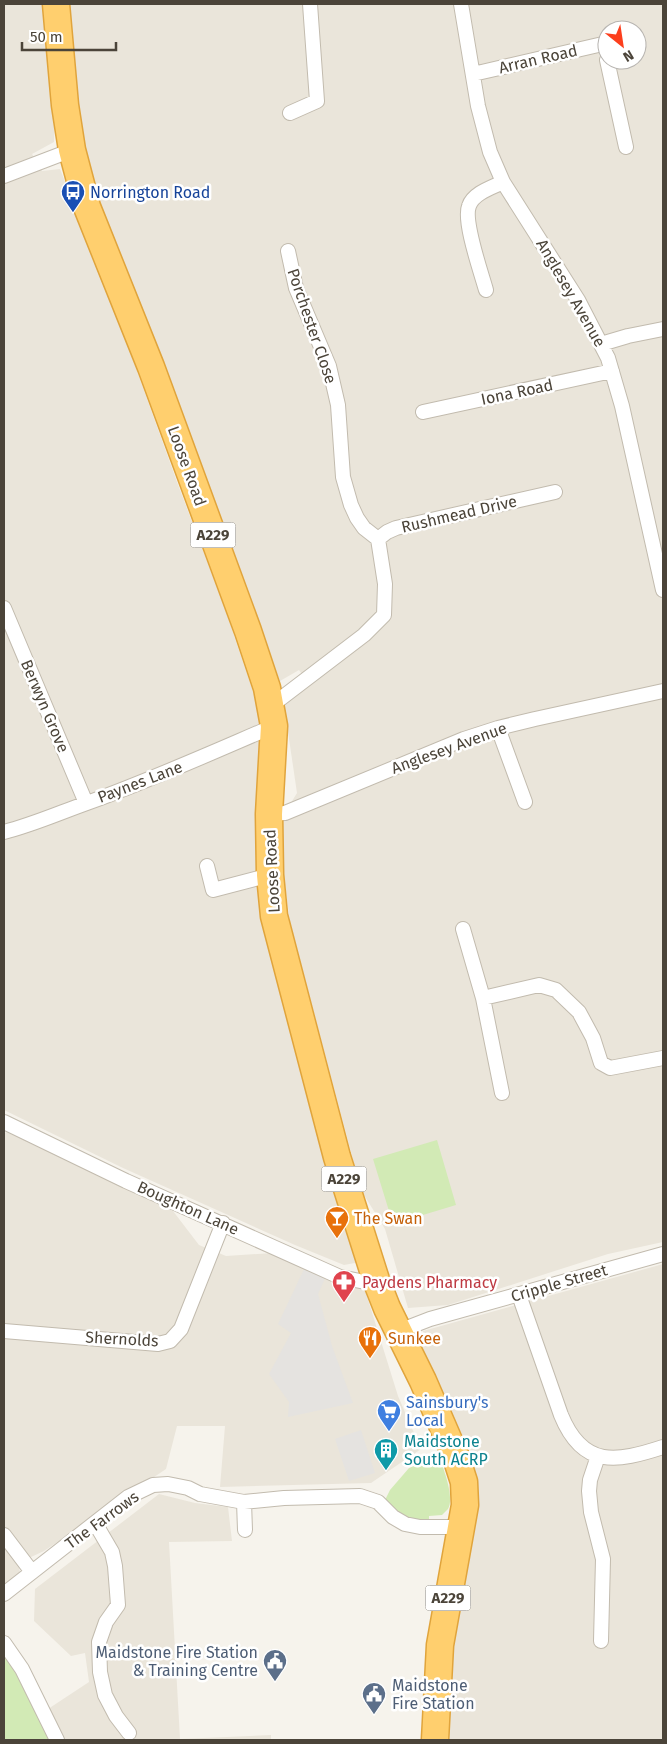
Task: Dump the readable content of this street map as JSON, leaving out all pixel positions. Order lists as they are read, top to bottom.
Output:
{
  "streets": {
    "highway": ["Loose Road", "A229"],
    "street": [
      "Arran Road",
      "Anglesey Avenue",
      "Porchester Close",
      "Iona Road",
      "Rushmead Drive",
      "Berwyn Grove",
      "Paynes Lane",
      "Boughton Lane",
      "Cripple Street",
      "Shernolds",
      "The Farrows"
    ]
  },
  "crossings": [
    ["Arran Road", "Anglesey Avenue"],
    ["Anglesey Avenue", "Iona Road"],
    ["Anglesey Avenue", "Loose Road"],
    ["Porchester Close", "Rushmead Drive"],
    ["Loose Road", "Paynes Lane"],
    ["Loose Road", "Boughton Lane"],
    ["Loose Road", "Cripple Street"],
    ["Loose Road", "The Farrows"],
    ["Berwyn Grove", "Paynes Lane"],
    ["Boughton Lane", "Shernolds"]
  ],
  "places": {
    "bus stop": ["Norrington Road"],
    "bar": ["The Swan"],
    "pharmacy": ["Paydens Pharmacy"],
    "restaurant": ["Sunkee"],
    "supermarket": ["Sainsbury's Local"],
    "building": ["Maidstone South ACRP"],
    "public building": ["Maidstone Fire Station & Training Centre", "Maidstone Fire Station"]
  },
  "scale_bar": "50 m",
  "north": "bottom right"
}
